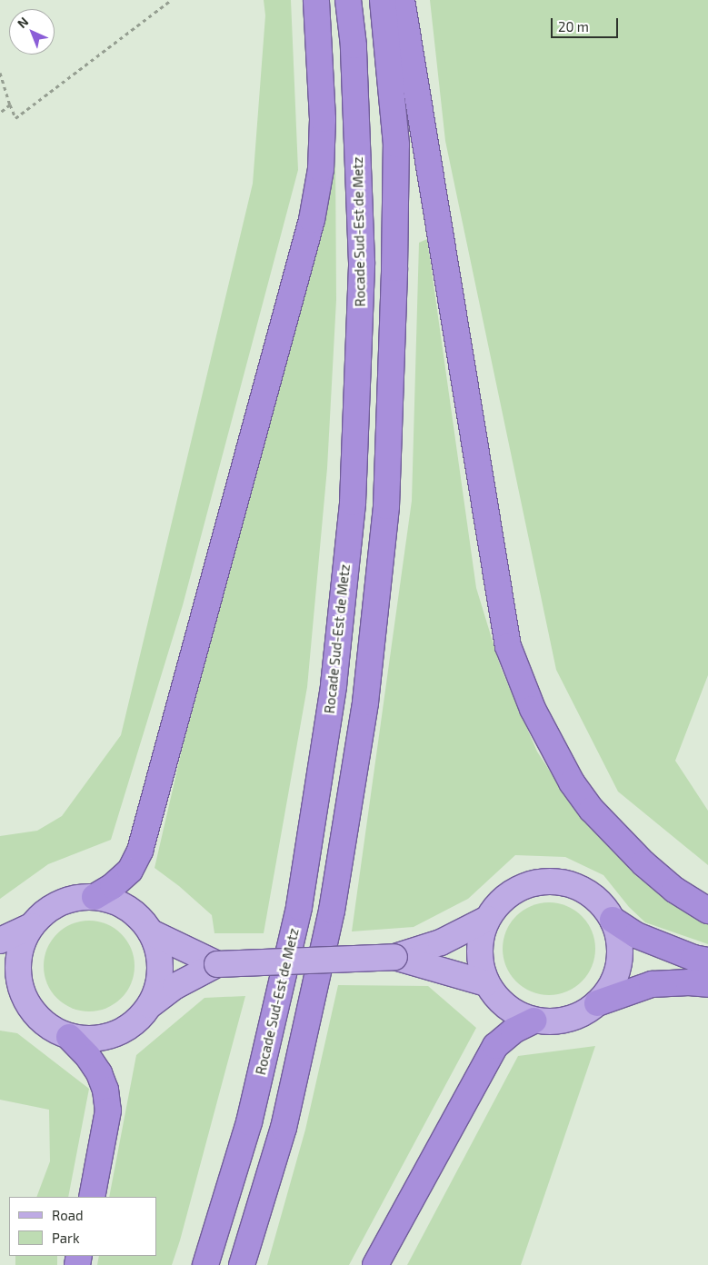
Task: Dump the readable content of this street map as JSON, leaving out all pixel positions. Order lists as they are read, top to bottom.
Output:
{
  "streets": {
    "highway": ["Rocade Sud-Est de Metz"]
  },
  "legend": ["Road", "Park"],
  "scale_bar": "20 m",
  "north": "top left"
}
